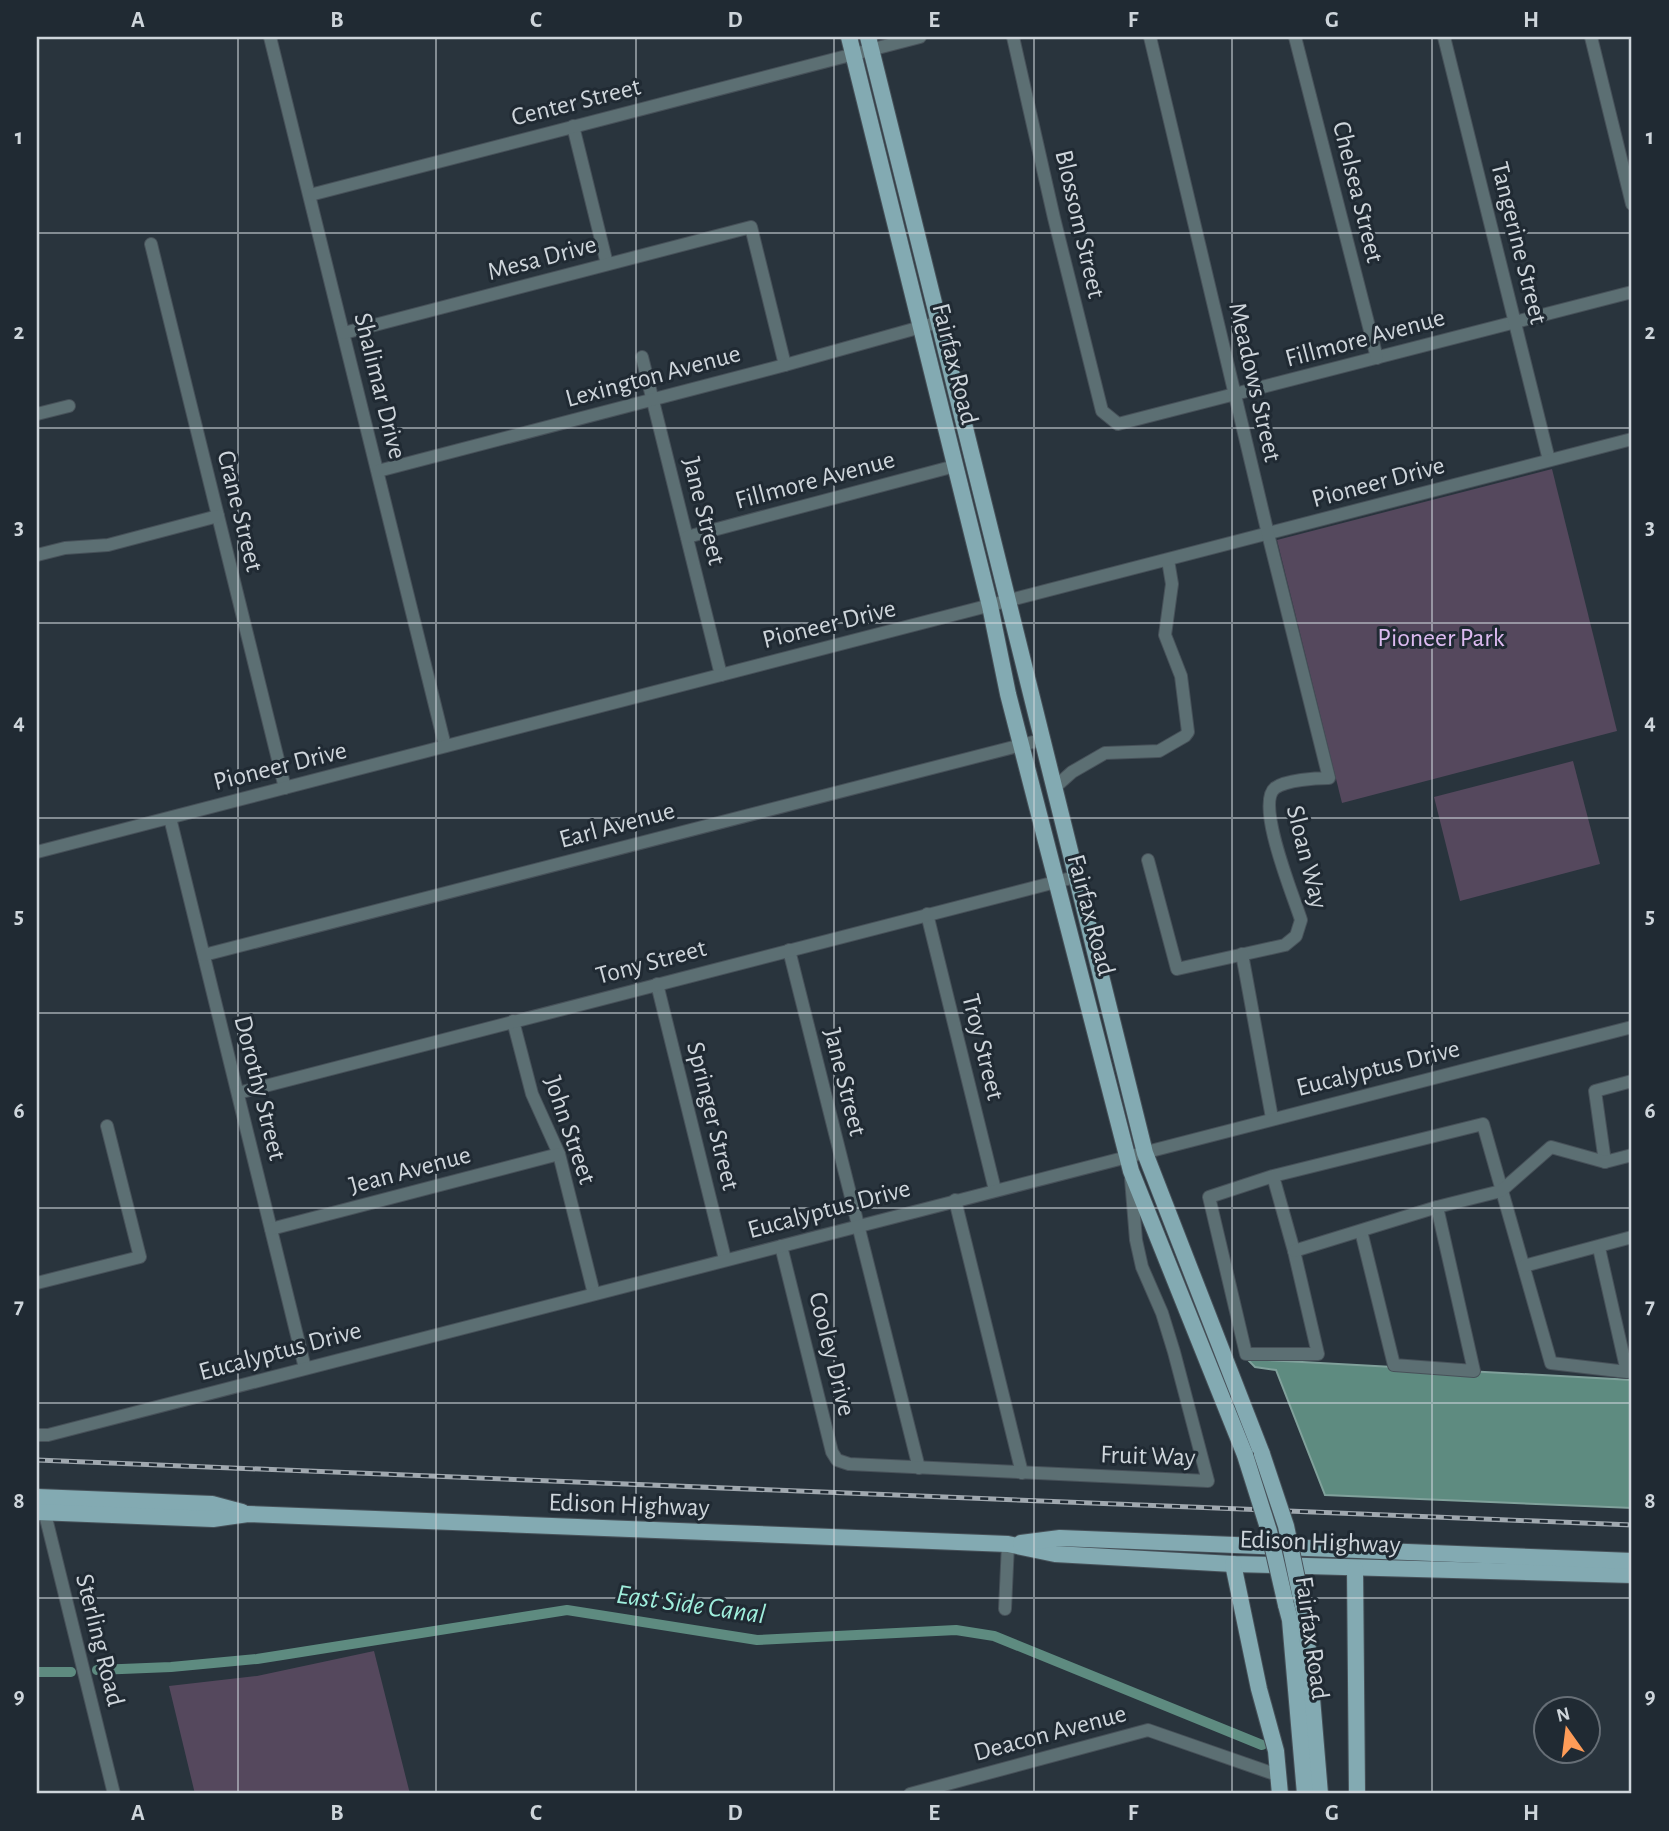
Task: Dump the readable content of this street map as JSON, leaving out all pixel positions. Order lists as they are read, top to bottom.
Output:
{
  "streets": {
    "main road": ["Fairfax Road", "Edison Highway"],
    "street": [
      "Center Street",
      "Chelsea Street",
      "Blossom Street",
      "Tangerine Street",
      "Mesa Drive",
      "Fillmore Avenue",
      "Lexington Avenue",
      "Meadows Street",
      "Shalimar Drive",
      "Pioneer Drive",
      "Crane Street",
      "Jane Street",
      "Earl Avenue",
      "Sloan Way",
      "Tony Street",
      "Troy Street",
      "Eucalyptus Drive",
      "Dorothy Street",
      "Springer Street",
      "John Street",
      "Jean Avenue",
      "Cooley Drive",
      "Fruit Way",
      "Sterling Road",
      "Deacon Avenue"
    ]
  },
  "crossings": [
    ["Center Street", "Fairfax Road"],
    ["Center Street", "Shalimar Drive"],
    ["Chelsea Street", "Fillmore Avenue"],
    ["Blossom Street", "Fillmore Avenue"],
    ["Tangerine Street", "Fillmore Avenue"],
    ["Tangerine Street", "Pioneer Drive"],
    ["Mesa Drive", "Lexington Avenue"],
    ["Mesa Drive", "Shalimar Drive"],
    ["Fillmore Avenue", "Fairfax Road"],
    ["Fillmore Avenue", "Meadows Street"],
    ["Fillmore Avenue", "Jane Street"],
    ["Fairfax Road", "Lexington Avenue"],
    ["Fairfax Road", "Pioneer Drive"],
    ["Fairfax Road", "Earl Avenue"],
    ["Fairfax Road", "Tony Street"],
    ["Fairfax Road", "Eucalyptus Drive"],
    ["Fairfax Road", "Fruit Way"],
    ["Lexington Avenue", "Shalimar Drive"],
    ["Lexington Avenue", "Jane Street"],
    ["Meadows Street", "Pioneer Drive"],
    ["Meadows Street", "Sloan Way"],
    ["Shalimar Drive", "Pioneer Drive"],
    ["Pioneer Drive", "Crane Street"],
    ["Pioneer Drive", "Jane Street"],
    ["Pioneer Drive", "Dorothy Street"],
    ["Jane Street", "Tony Street"],
    ["Jane Street", "Eucalyptus Drive"],
    ["Jane Street", "Fruit Way"],
    ["Earl Avenue", "Dorothy Street"],
    ["Tony Street", "Troy Street"],
    ["Tony Street", "Dorothy Street"],
    ["Tony Street", "Springer Street"],
    ["Tony Street", "John Street"],
    ["Troy Street", "Eucalyptus Drive"],
    ["Eucalyptus Drive", "Dorothy Street"],
    ["Eucalyptus Drive", "Springer Street"],
    ["Eucalyptus Drive", "John Street"],
    ["Eucalyptus Drive", "Cooley Drive"],
    ["Eucalyptus Drive", "Fruit Way"],
    ["Dorothy Street", "Jean Avenue"],
    ["John Street", "Jean Avenue"],
    ["Cooley Drive", "Fruit Way"],
    ["Edison Highway", "Sterling Road"]
  ],
  "water": ["East Side Canal"],
  "parks": ["Pioneer Park"],
  "north": "top",
  "grid": {
    "columns": [
      "A",
      "B",
      "C",
      "D",
      "E",
      "F",
      "G",
      "H"
    ],
    "rows": [
      "1",
      "2",
      "3",
      "4",
      "5",
      "6",
      "7",
      "8",
      "9"
    ]
  }
}
